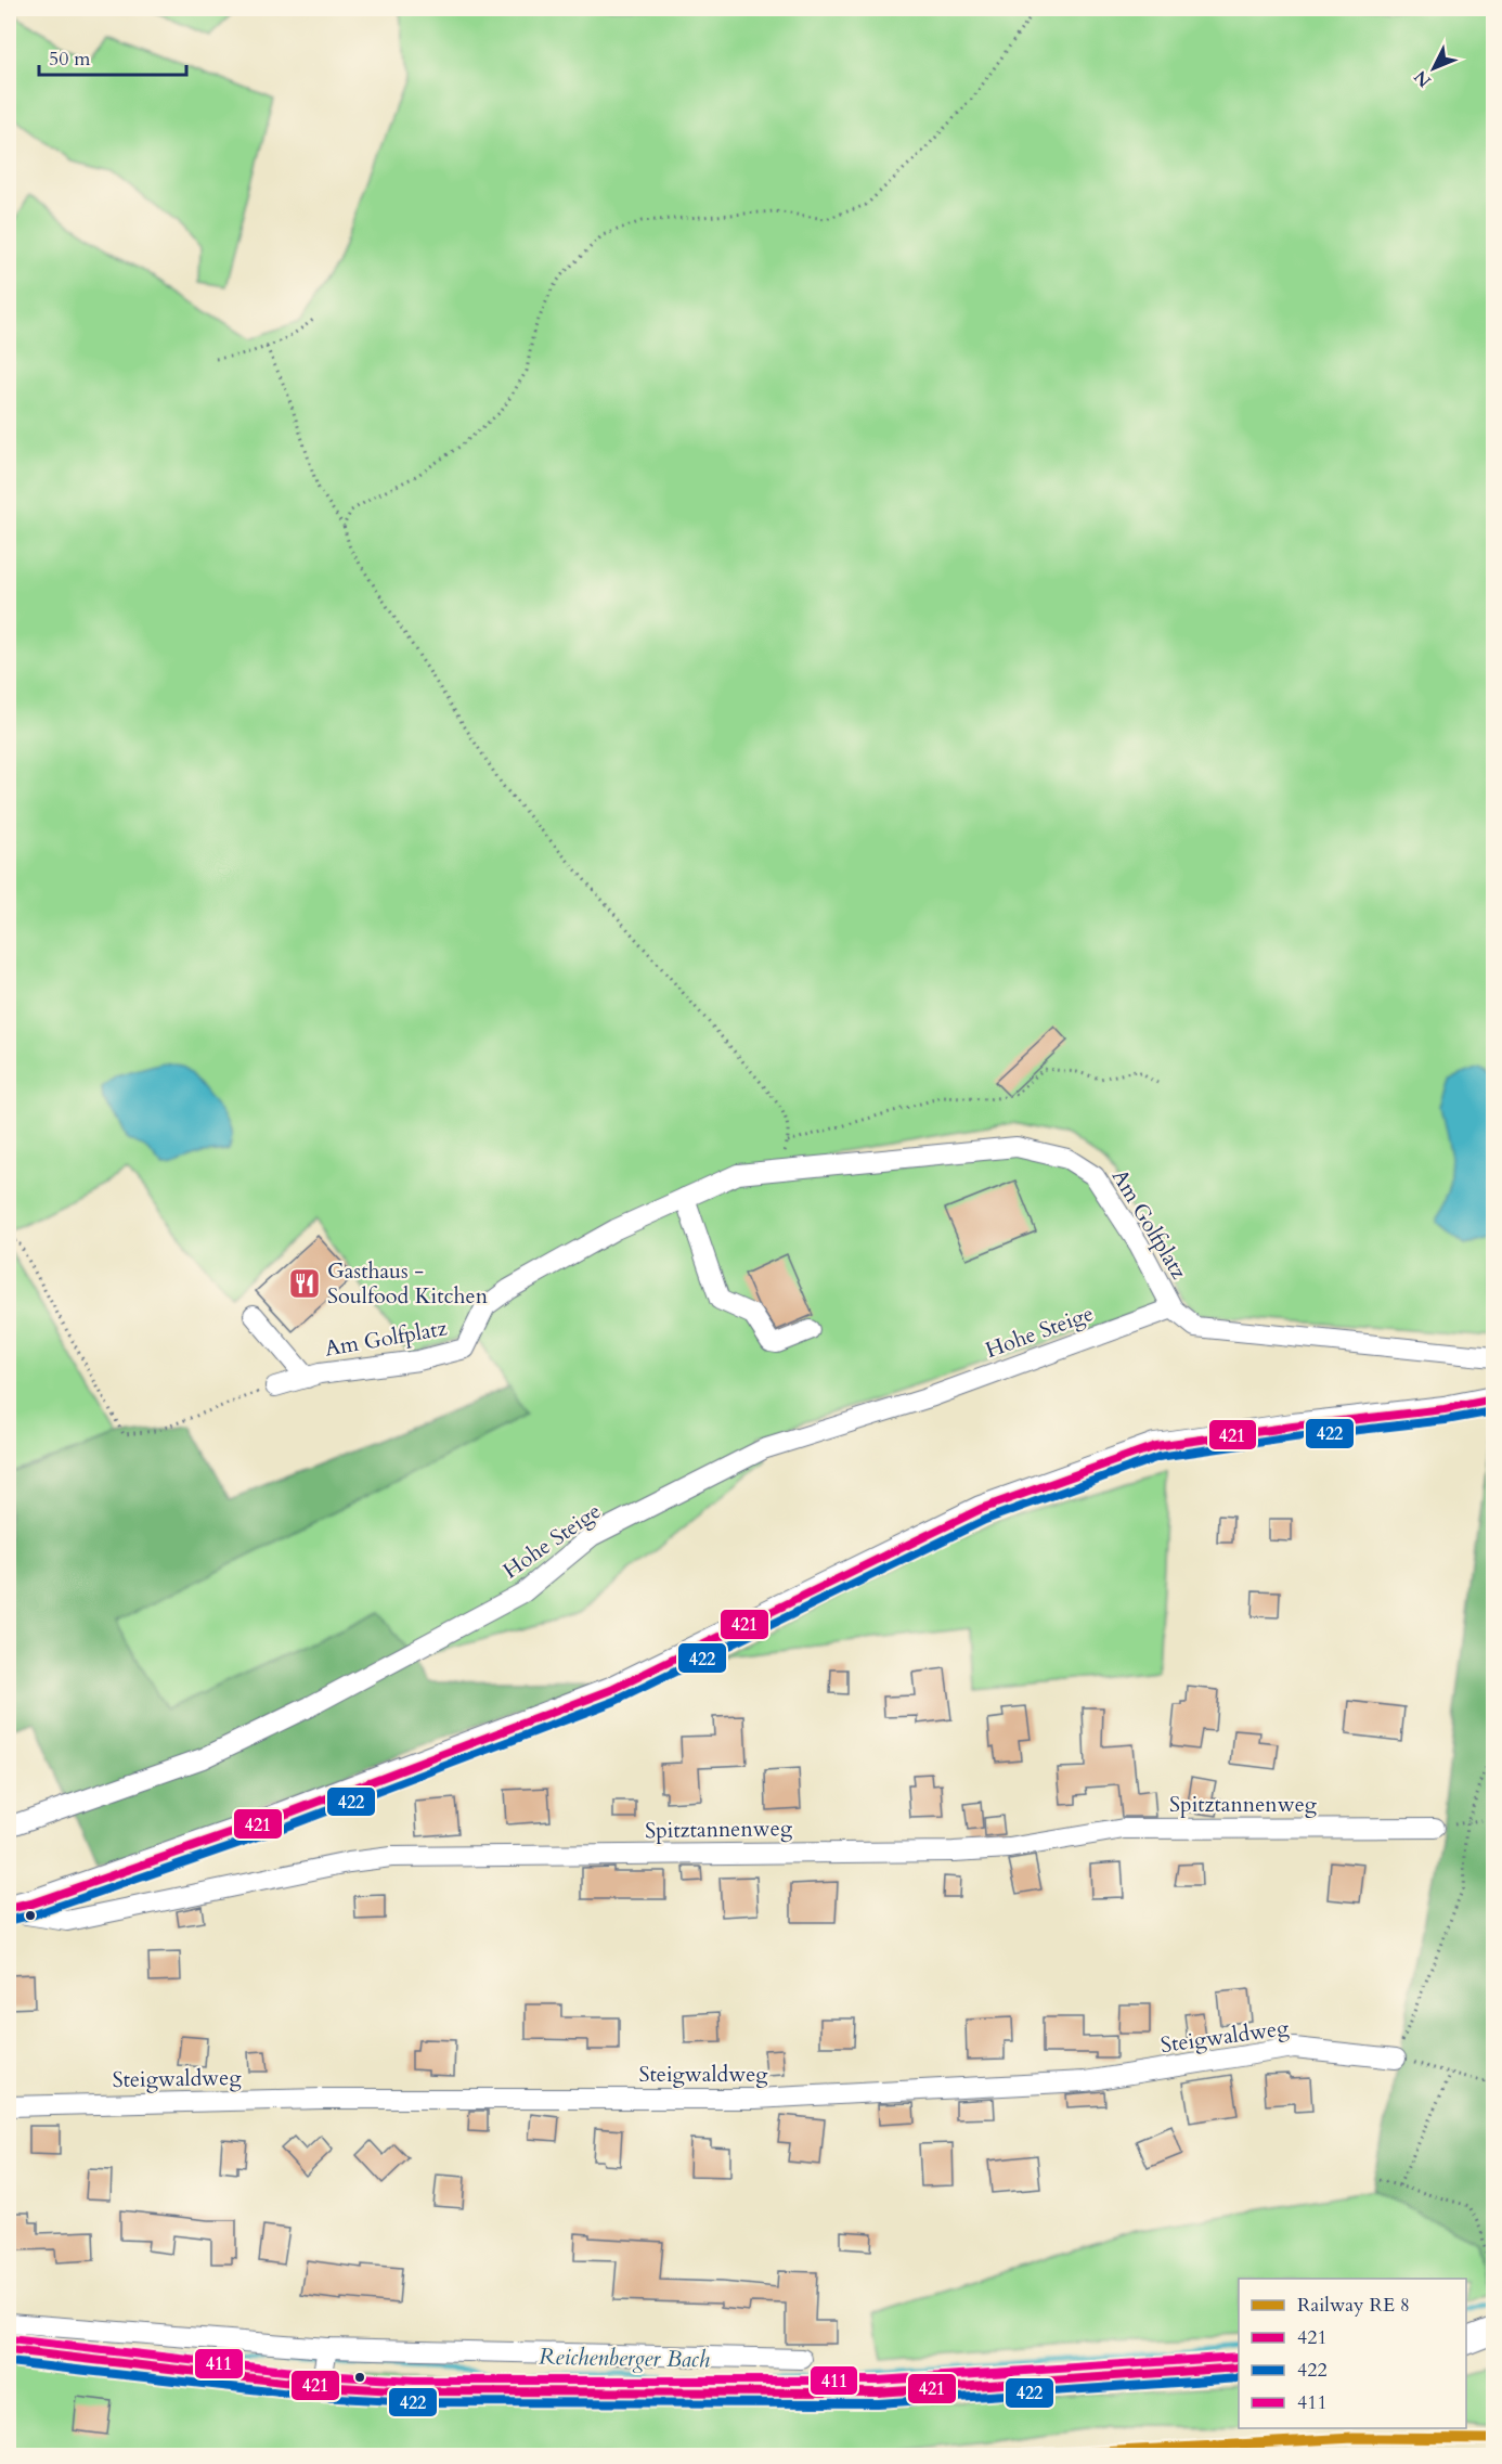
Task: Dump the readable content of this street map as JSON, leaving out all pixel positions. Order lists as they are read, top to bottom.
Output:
{
  "streets": {
    "street": [
      "Am Golfplatz",
      "Hohe Steige",
      "Spitztannenweg",
      "Steigwaldweg"
    ]
  },
  "crossings": [
    ["Am Golfplatz", "Hohe Steige"]
  ],
  "water": ["Reichenberger Bach"],
  "places": {
    "restaurant": ["Gasthaus - Soulfood Kitchen"]
  },
  "lines": ["transit line 421", "transit line 422", "transit line 411"],
  "legend": [
    "Railway RE 8",
    "421",
    "422",
    "411"
  ],
  "scale_bar": "50 m",
  "north": "bottom left"
}
